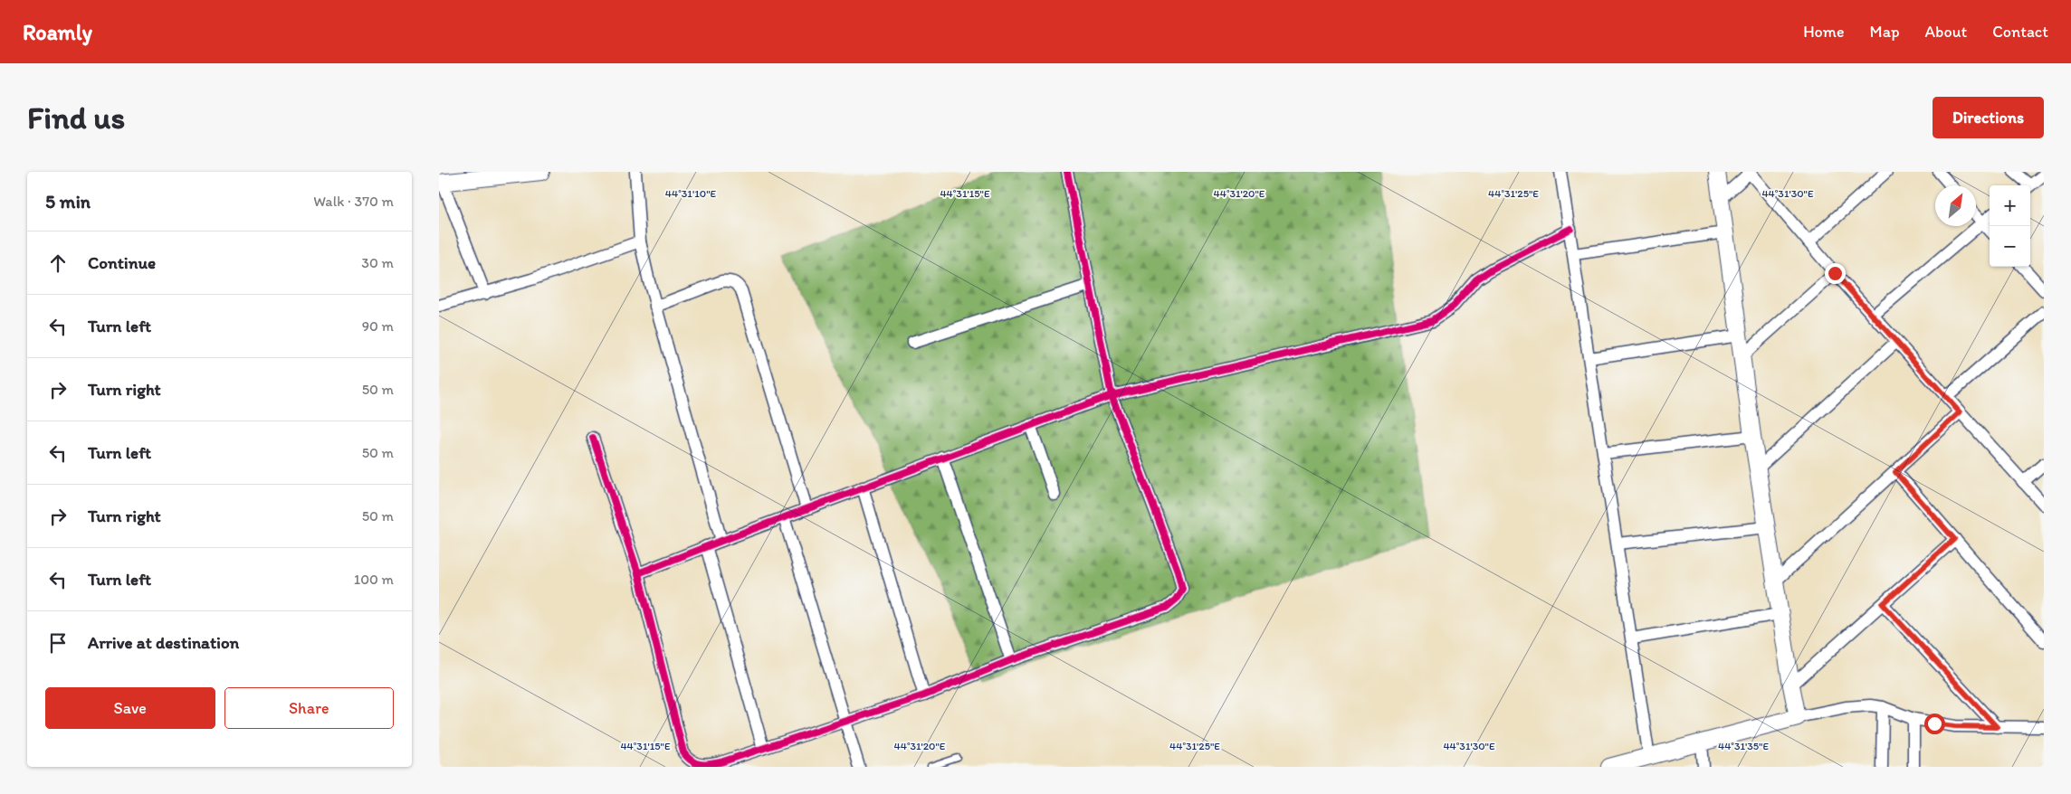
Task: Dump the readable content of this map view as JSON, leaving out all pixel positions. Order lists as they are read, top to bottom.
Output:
{
  "north": "top right",
  "page": {
    "header": "Roamly",
    "nav": [
      "Home",
      "Map",
      "About",
      "Contact"
    ],
    "buttons": [
      "Directions",
      ["Save", "Share"]
    ],
    "title": "Find us",
    "heading": ["5 min", "Walk · 370 m"],
    "map_buttons": ["+", "−"],
    "list": [
      ["Continue", "30 m"],
      ["Turn left", "90 m"],
      ["Turn right", "50 m"],
      ["Turn left", "50 m"],
      ["Turn right", "50 m"],
      ["Turn left", "100 m"],
      "Arrive at destination"
    ]
  },
  "coordinates": [
    "44°31'10\"E",
    "44°31'15\"E",
    "44°31'20\"E",
    "44°31'25\"E",
    "44°31'30\"E",
    "44°31'35\"E"
  ]
}
